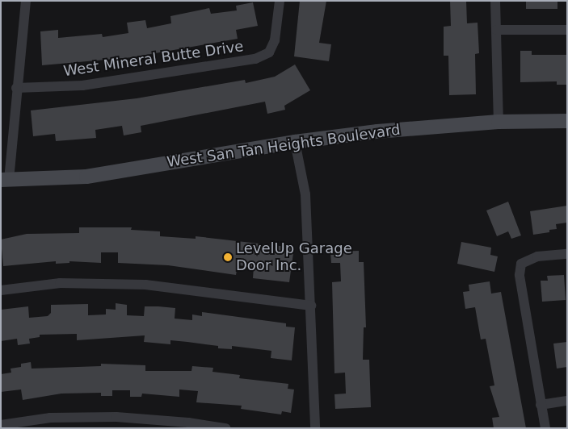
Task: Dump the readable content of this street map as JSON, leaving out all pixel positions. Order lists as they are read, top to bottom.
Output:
{
  "streets": {
    "street": ["West Mineral Butte Drive", "West San Tan Heights Boulevard"]
  },
  "places": ["LevelUp Garage Door Inc."]
}
